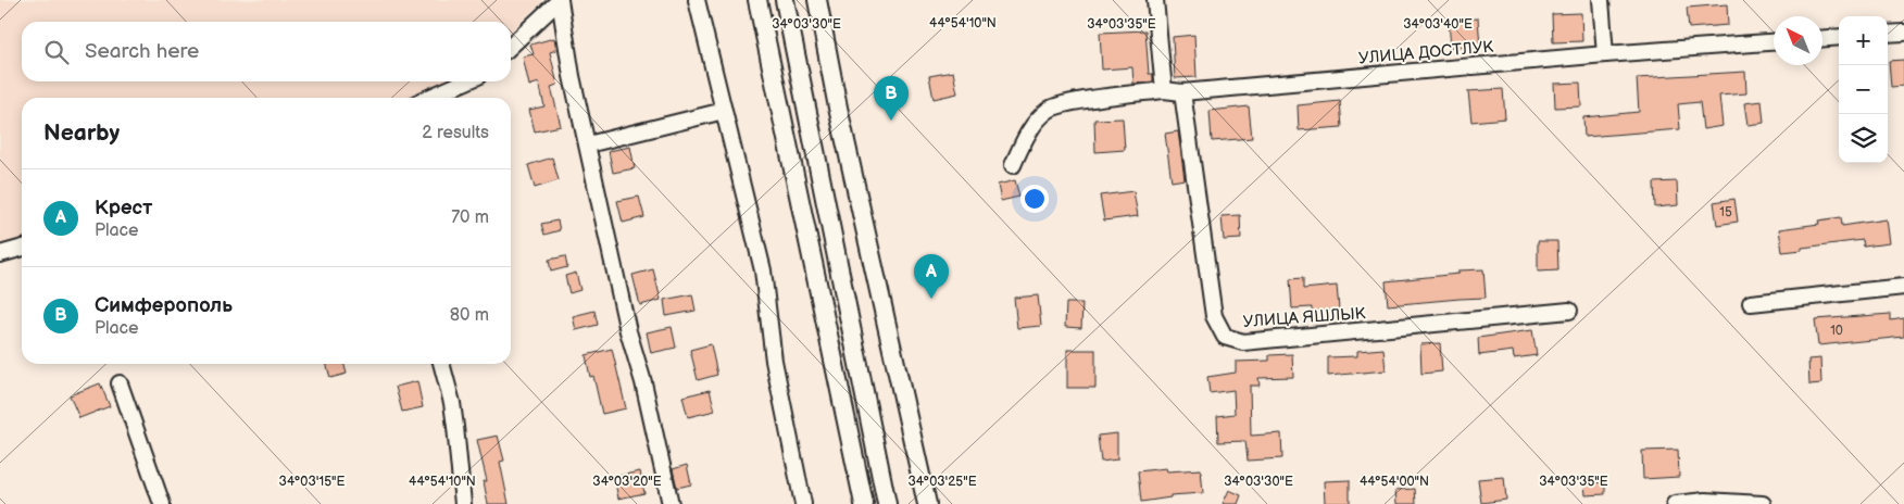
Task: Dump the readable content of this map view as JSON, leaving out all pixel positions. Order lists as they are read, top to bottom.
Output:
{
  "streets": {
    "street": ["УЛИЦА ДОСТЛУК", "УЛИЦА ЯШЛЫК"]
  },
  "crossings": [
    ["УЛИЦА ДОСТЛУК", "УЛИЦА ЯШЛЫК"]
  ],
  "house_numbers": ["15", "10"],
  "north": "top left",
  "page": {
    "map_buttons": ["+", "−"],
    "search": "Search here",
    "pins": ["B", "A"],
    "heading": ["Nearby", "2 results"],
    "list": [
      {
        "mark": "A",
        "name": "Крест",
        "note": "Place",
        "value": "70 m"
      },
      {
        "mark": "B",
        "name": "Симферополь",
        "note": "Place",
        "value": "80 m"
      }
    ]
  },
  "coordinates": [
    "44°54'10\"N",
    "34°03'30\"E",
    "34°03'35\"E",
    "34°03'40\"E",
    "34°03'15\"E",
    "34°03'20\"E",
    "34°03'25\"E",
    "44°54'00\"N"
  ]
}
